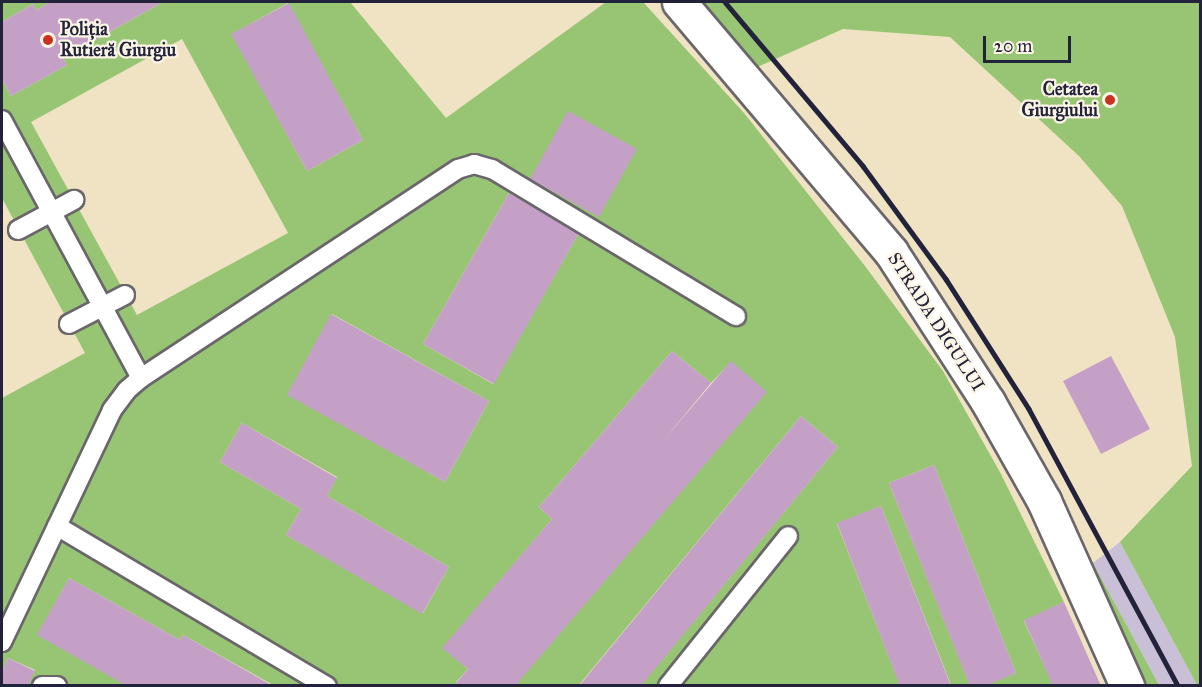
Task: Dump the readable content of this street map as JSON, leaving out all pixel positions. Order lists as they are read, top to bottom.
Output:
{
  "streets": {
    "street": ["STRADA DIGULUI"]
  },
  "places": ["Poliția Rutieră Giurgiu", "Cetatea Giurgiului"],
  "scale_bar": "20 m"
}
